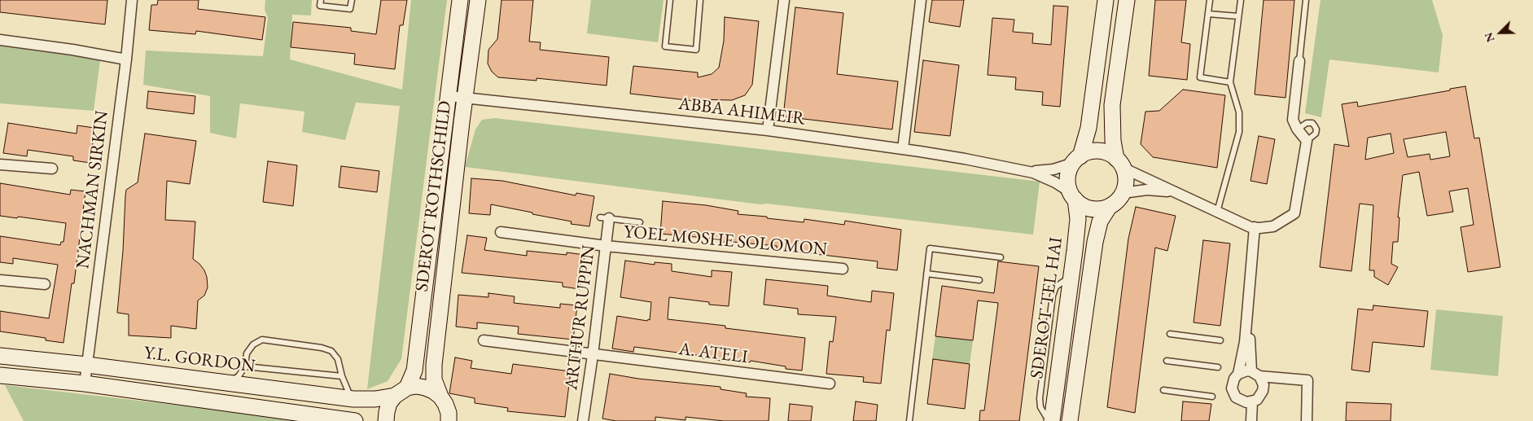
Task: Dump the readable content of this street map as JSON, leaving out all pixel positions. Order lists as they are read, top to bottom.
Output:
{
  "streets": {
    "street": [
      "ABBA AHIMEIR",
      "NACHMAN SIRKIN",
      "SDEROT ROTHSCHILD",
      "YOEL MOSHE SOLOMON",
      "SDEROT TEL HAI",
      "ARTHUR RUPPIN",
      "A. ATELI",
      "Y.L. GORDON"
    ]
  },
  "crossings": [
    ["ABBA AHIMEIR", "SDEROT ROTHSCHILD"],
    ["ABBA AHIMEIR", "SDEROT TEL HAI"],
    ["NACHMAN SIRKIN", "Y.L. GORDON"],
    ["SDEROT ROTHSCHILD", "Y.L. GORDON"],
    ["YOEL MOSHE SOLOMON", "ARTHUR RUPPIN"],
    ["ARTHUR RUPPIN", "A. ATELI"]
  ],
  "north": "bottom left"
}
